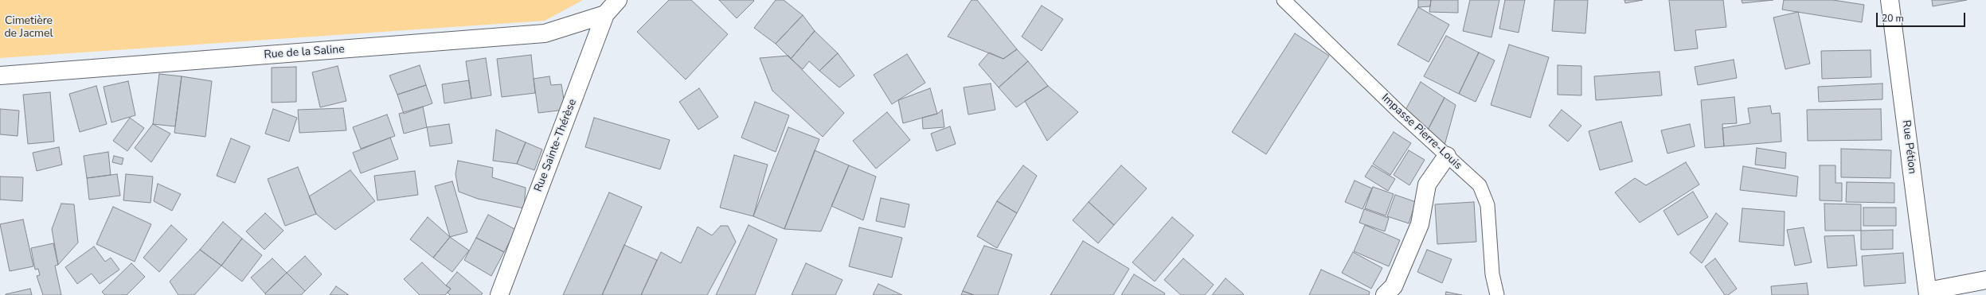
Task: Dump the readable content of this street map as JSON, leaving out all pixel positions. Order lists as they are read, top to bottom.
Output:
{
  "streets": {
    "street": ["Rue de la Saline", "Rue Sainte-Thérèse", "Rue Pétion"],
    "lane": ["Impasse Pierre-Louis"]
  },
  "crossings": [
    ["Rue de la Saline", "Rue Sainte-Thérèse"]
  ],
  "parks": ["Cimetière de Jacmel"],
  "scale_bar": "20 m"
}
